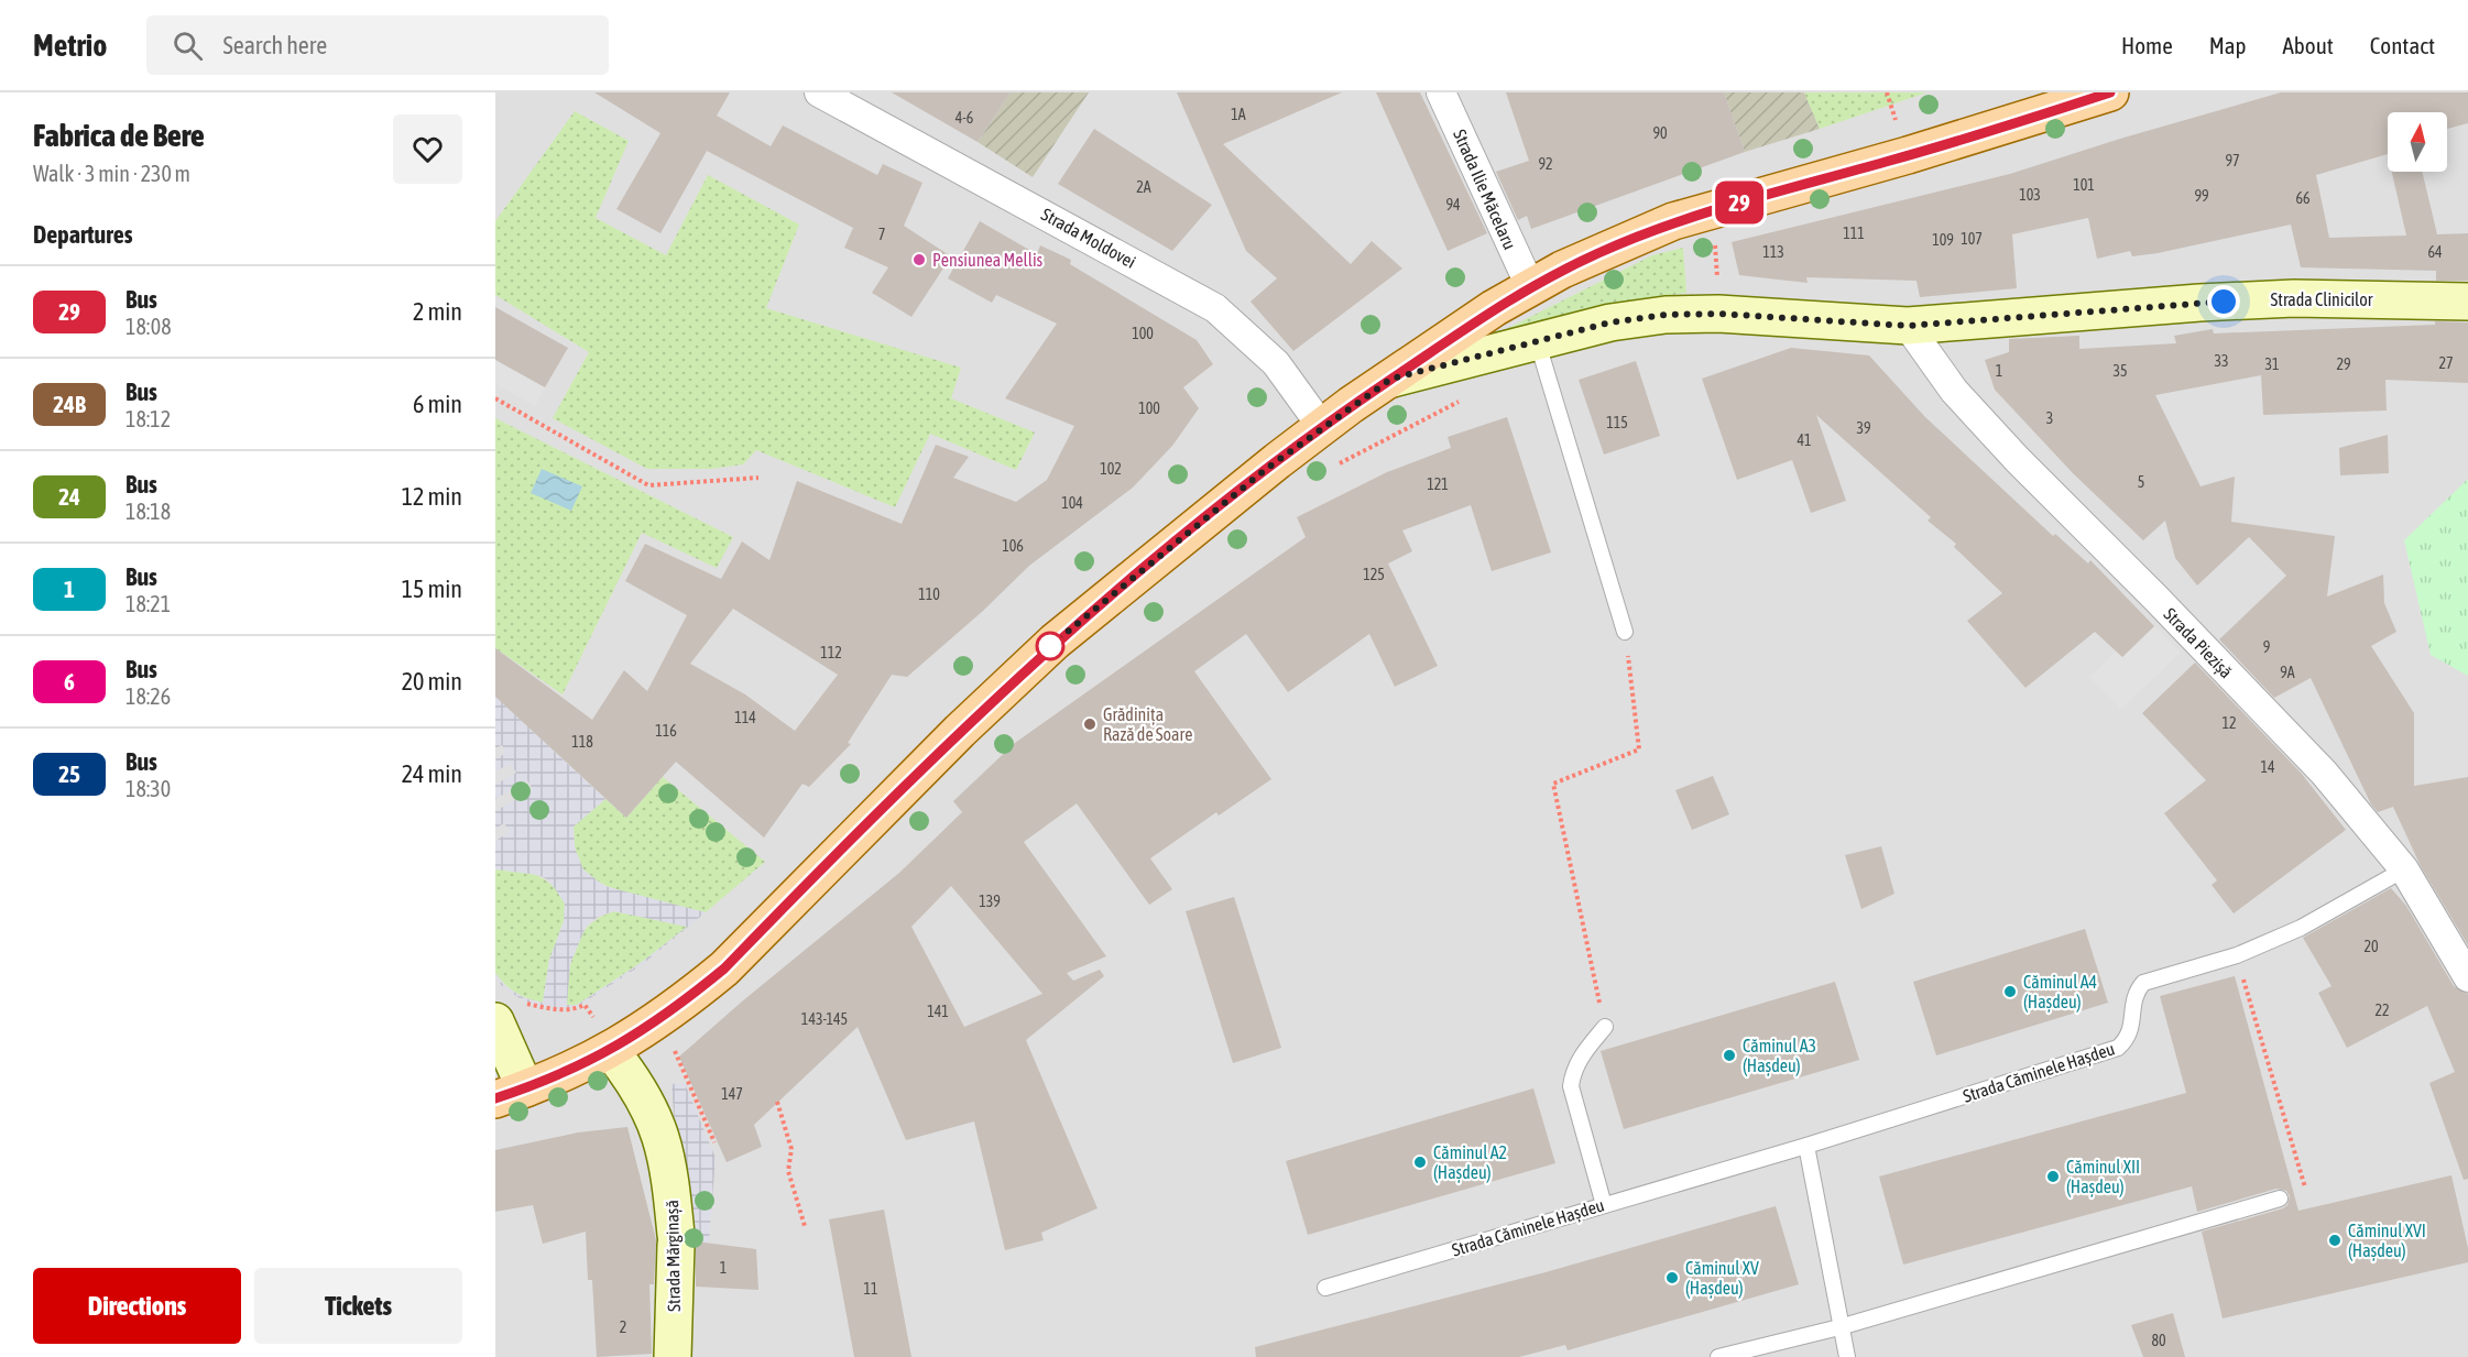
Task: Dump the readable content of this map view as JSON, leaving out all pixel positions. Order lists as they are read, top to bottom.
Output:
{
  "streets": {
    "main road": ["Strada Clinicilor", "Strada Mărginașă"],
    "street": ["Strada Ilie Măcelaru", "Strada Moldovei", "Strada Piezișă"],
    "lane": ["Strada Căminele Hașdeu"]
  },
  "crossings": [
    ["Strada Clinicilor", "Strada Piezișă"],
    ["Strada Piezișă", "Strada Căminele Hașdeu"]
  ],
  "places": [
    "Pensiunea Mellis",
    "Grădinița Rază de Soare",
    "Căminul A4 (Hașdeu)",
    "Căminul A3 (Hașdeu)",
    "Căminul A2 (Hașdeu)",
    "Căminul XII (Hașdeu)",
    "Căminul XVI (Hașdeu)",
    "Căminul XV (Hașdeu)"
  ],
  "lines": ["bus line 29"],
  "house_numbers": [
    "1A",
    "4-6",
    "90",
    "97",
    "92",
    "101",
    "2A",
    "103",
    "99",
    "66",
    "94",
    "111",
    "7",
    "107",
    "109",
    "113",
    "64",
    "100",
    "33",
    "27",
    "31",
    "29",
    "1",
    "35",
    "100",
    "3",
    "115",
    "39",
    "41",
    "102",
    "5",
    "121",
    "104",
    "106",
    "125",
    "110",
    "9",
    "112",
    "9A",
    "114",
    "12",
    "116",
    "118",
    "14",
    "139",
    "20",
    "22",
    "141",
    "143-145",
    "147",
    "1",
    "11",
    "2",
    "80"
  ],
  "north": "top",
  "page": {
    "header": "Metrio",
    "search": "Search here",
    "nav": [
      "Home",
      "Map",
      "About",
      "Contact"
    ],
    "heading": [
      ["Fabrica de Bere", "Walk · 3 min · 230 m"],
      "Departures"
    ],
    "on_map": "29",
    "list": [
      {
        "mark": "29",
        "name": "Bus",
        "note": "18:08",
        "value": "2 min"
      },
      {
        "mark": "24B",
        "name": "Bus",
        "note": "18:12",
        "value": "6 min"
      },
      {
        "mark": "24",
        "name": "Bus",
        "note": "18:18",
        "value": "12 min"
      },
      {
        "mark": "1",
        "name": "Bus",
        "note": "18:21",
        "value": "15 min"
      },
      {
        "mark": "6",
        "name": "Bus",
        "note": "18:26",
        "value": "20 min"
      },
      {
        "mark": "25",
        "name": "Bus",
        "note": "18:30",
        "value": "24 min"
      }
    ],
    "buttons": ["Directions", "Tickets"]
  }
}
